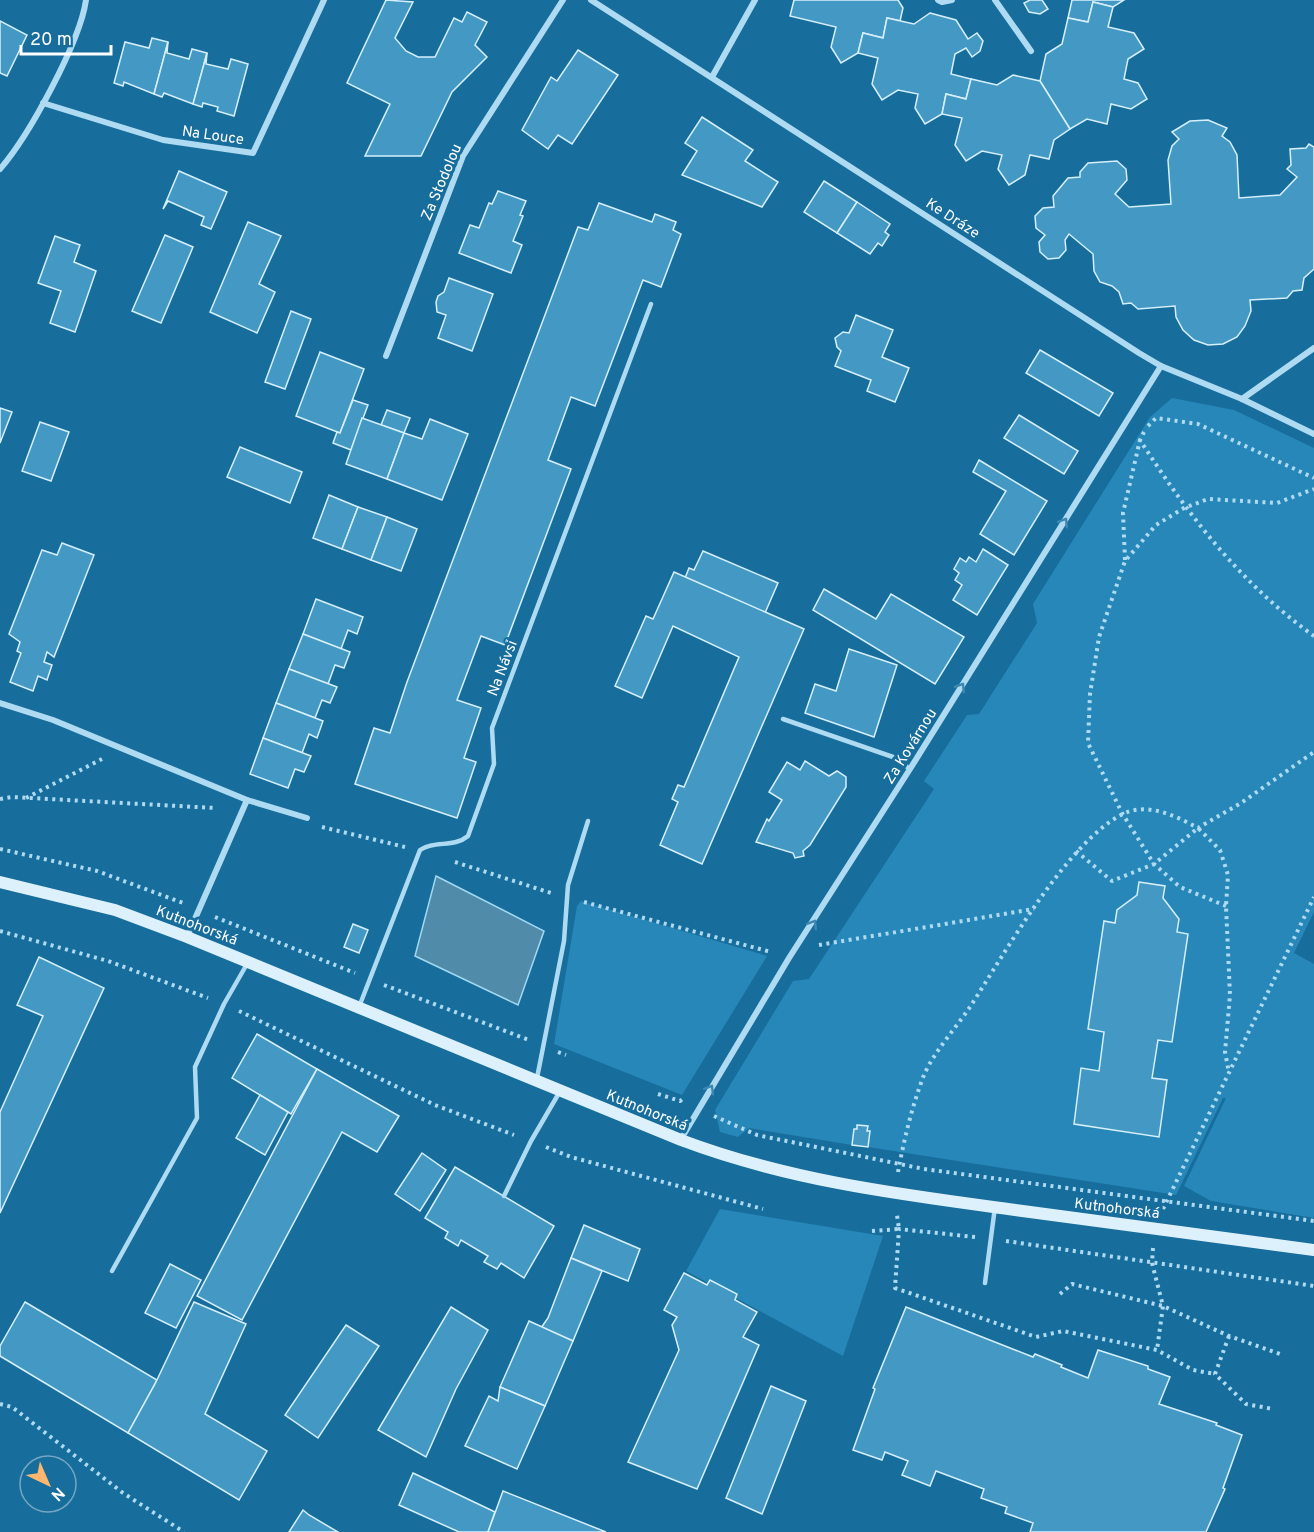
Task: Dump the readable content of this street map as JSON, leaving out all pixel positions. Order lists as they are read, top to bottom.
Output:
{
  "streets": {
    "main road": ["Kutnohorská"],
    "street": [
      "Na Louce",
      "Za Stodolou",
      "Ke Dráze",
      "Za Kovárnou"
    ],
    "lane": ["Na Návsi"]
  },
  "crossings": [
    ["Ke Dráze", "Za Kovárnou"],
    ["Za Kovárnou", "Kutnohorská"]
  ],
  "one_way": ["Za Kovárnou"],
  "scale_bar": "20 m",
  "north": "bottom right"
}
